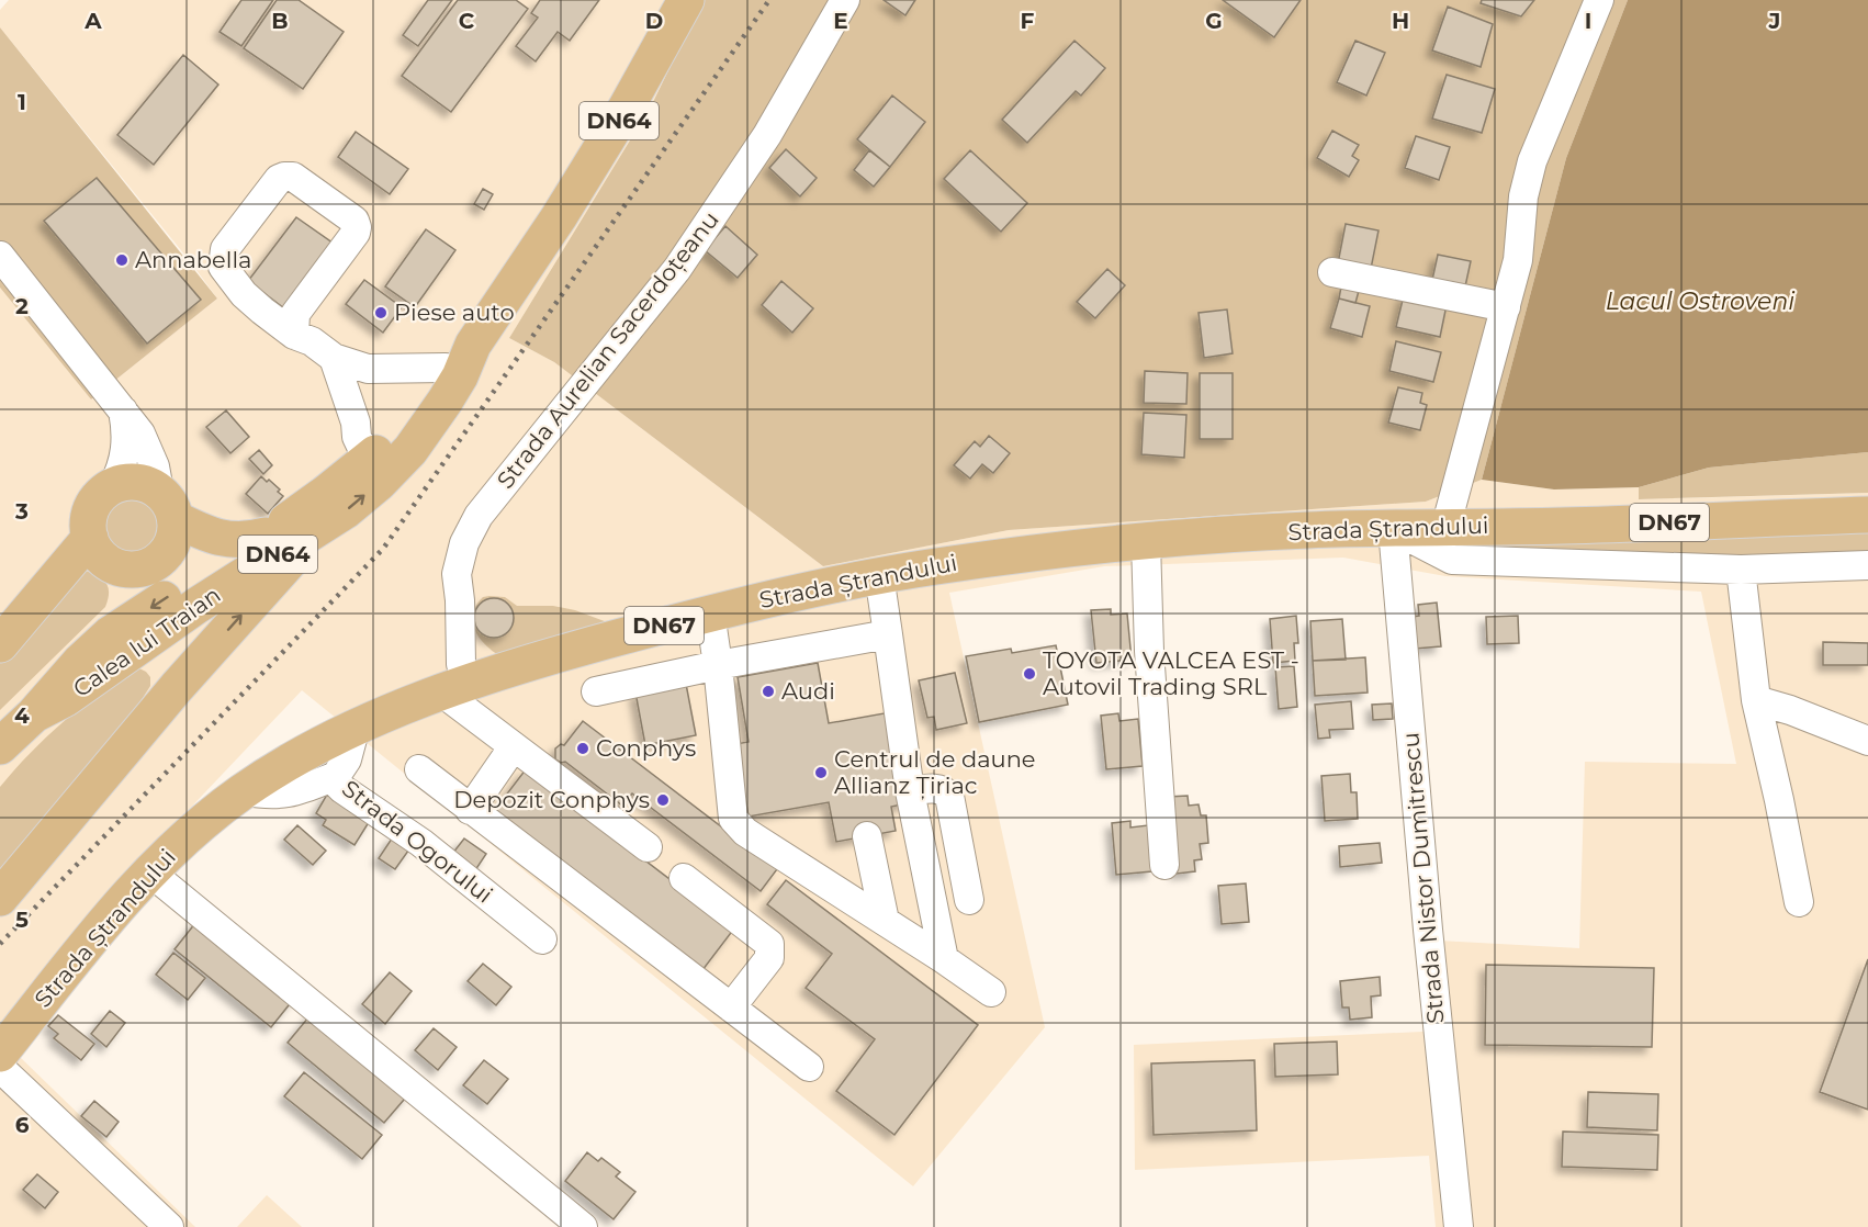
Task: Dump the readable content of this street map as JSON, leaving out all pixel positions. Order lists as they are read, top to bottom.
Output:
{
  "streets": {
    "main road": [
      "DN64",
      "DN67",
      "Strada Ștrandului",
      "Calea lui Traian"
    ],
    "street": ["Strada Aurelian Sacerdoțeanu", "Strada Ogorului", "Strada Nistor Dumitrescu"]
  },
  "crossings": [
    ["Strada Aurelian Sacerdoțeanu", "Strada Ștrandului"],
    ["Strada Ștrandului", "Strada Ogorului"],
    ["Strada Ștrandului", "Strada Nistor Dumitrescu"]
  ],
  "water": ["Lacul Ostroveni"],
  "places": [
    "Annabella",
    "Piese auto",
    "TOYOTA VALCEA EST - Autovil Trading SRL",
    "Audi",
    "Conphys",
    "Centrul de daune Allianz Țiriac",
    "Depozit Conphys"
  ],
  "grid": {
    "columns": [
      "A",
      "B",
      "C",
      "D",
      "E",
      "F",
      "G",
      "H",
      "I",
      "J"
    ],
    "rows": [
      "1",
      "2",
      "3",
      "4",
      "5",
      "6"
    ]
  }
}
